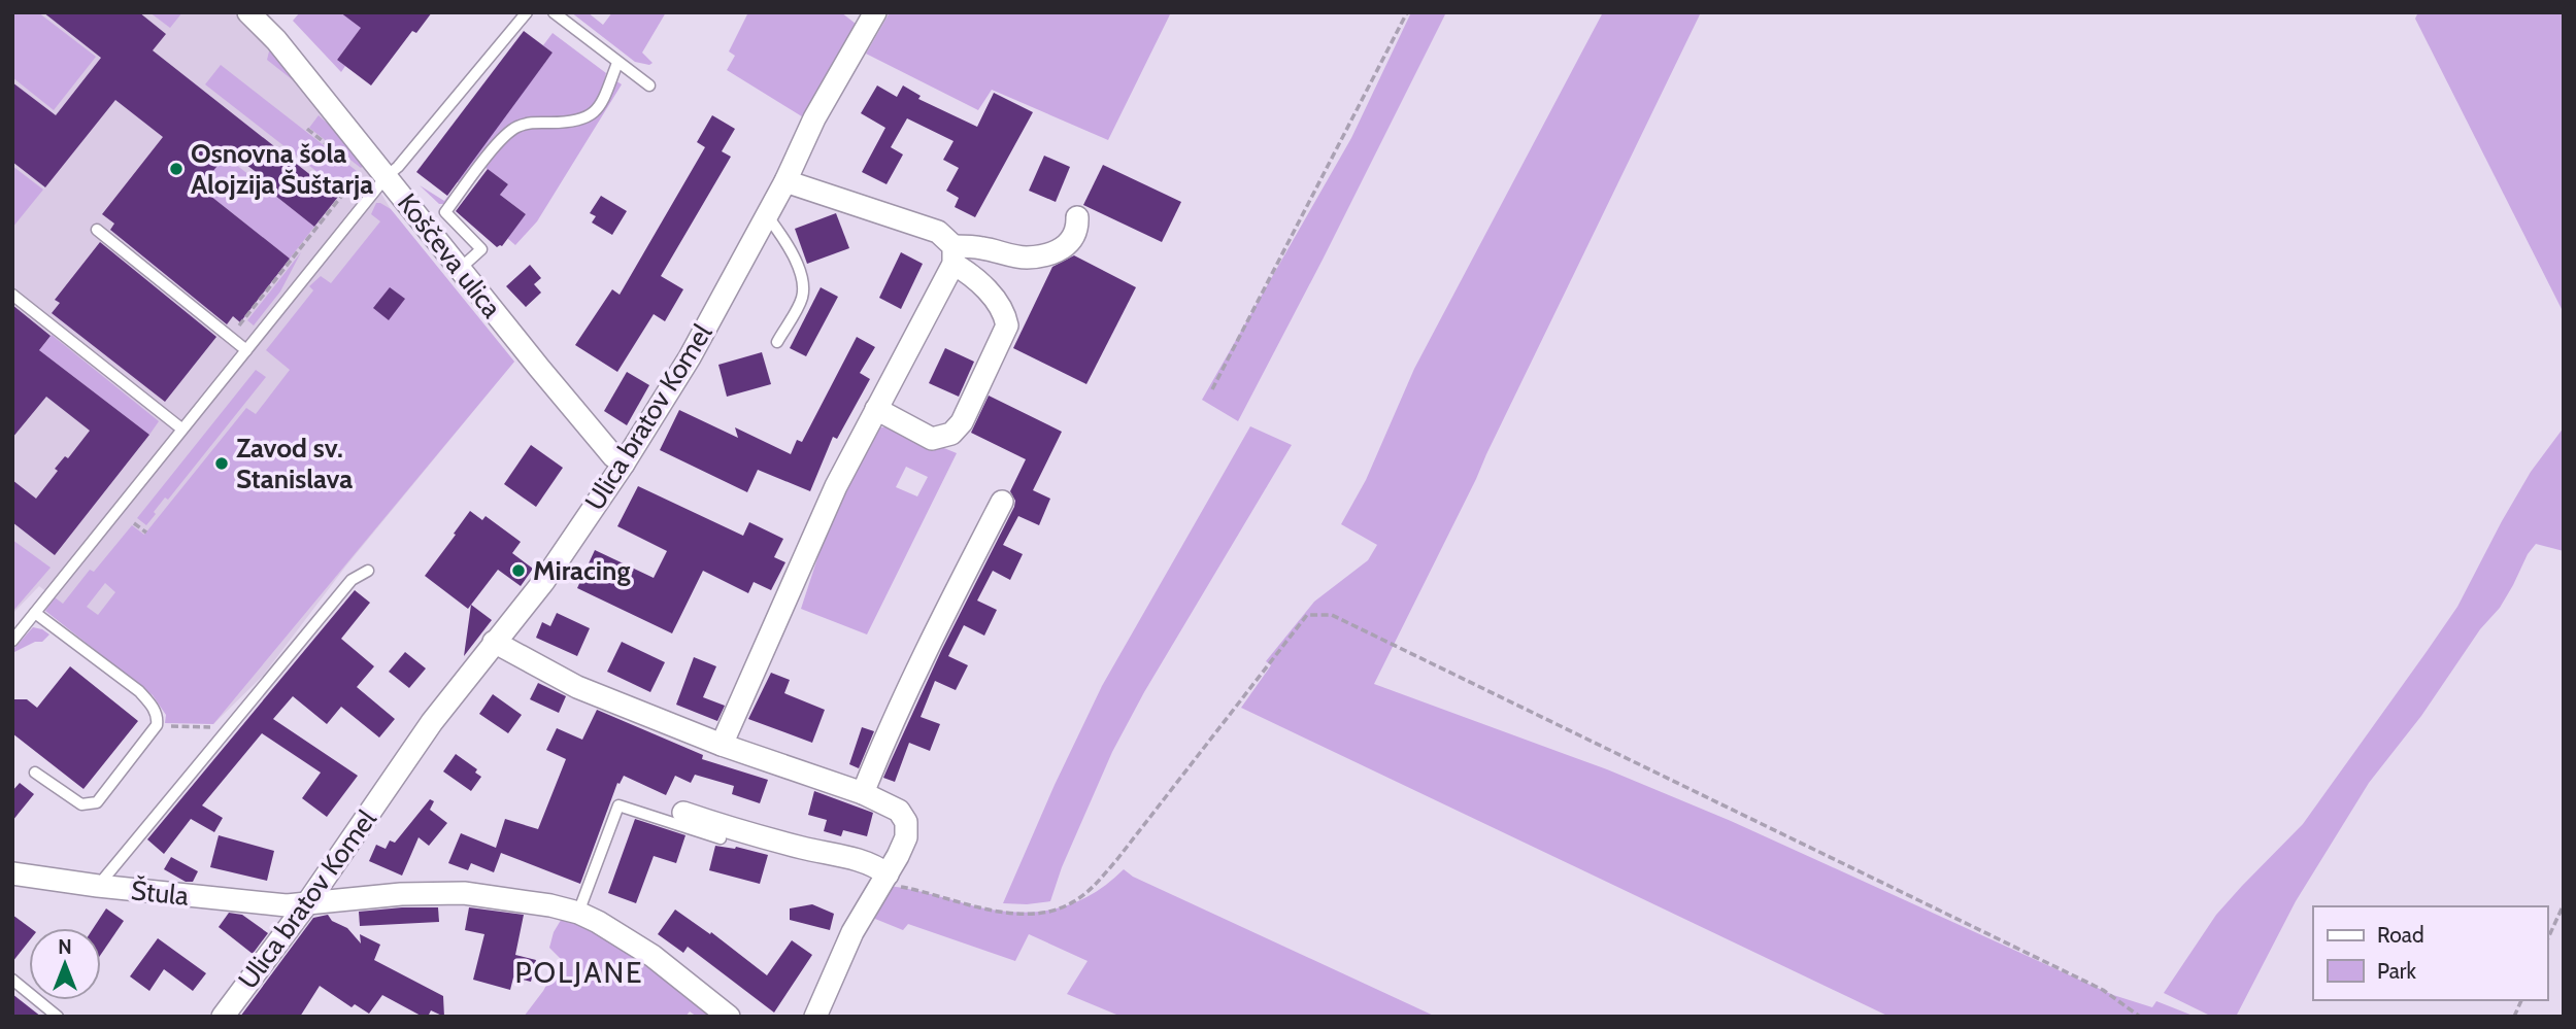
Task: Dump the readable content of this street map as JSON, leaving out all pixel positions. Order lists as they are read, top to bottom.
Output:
{
  "streets": {
    "street": ["Koščeva ulica", "Ulica bratov Komel", "Štula"]
  },
  "crossings": [
    ["Koščeva ulica", "Ulica bratov Komel"],
    ["Ulica bratov Komel", "Štula"]
  ],
  "districts": ["POLJANE"],
  "places": ["Osnovna šola Alojzija Šuštarja", "Zavod sv. Stanislava", "Miracing"],
  "legend": ["Road", "Park"],
  "north": "top"
}
